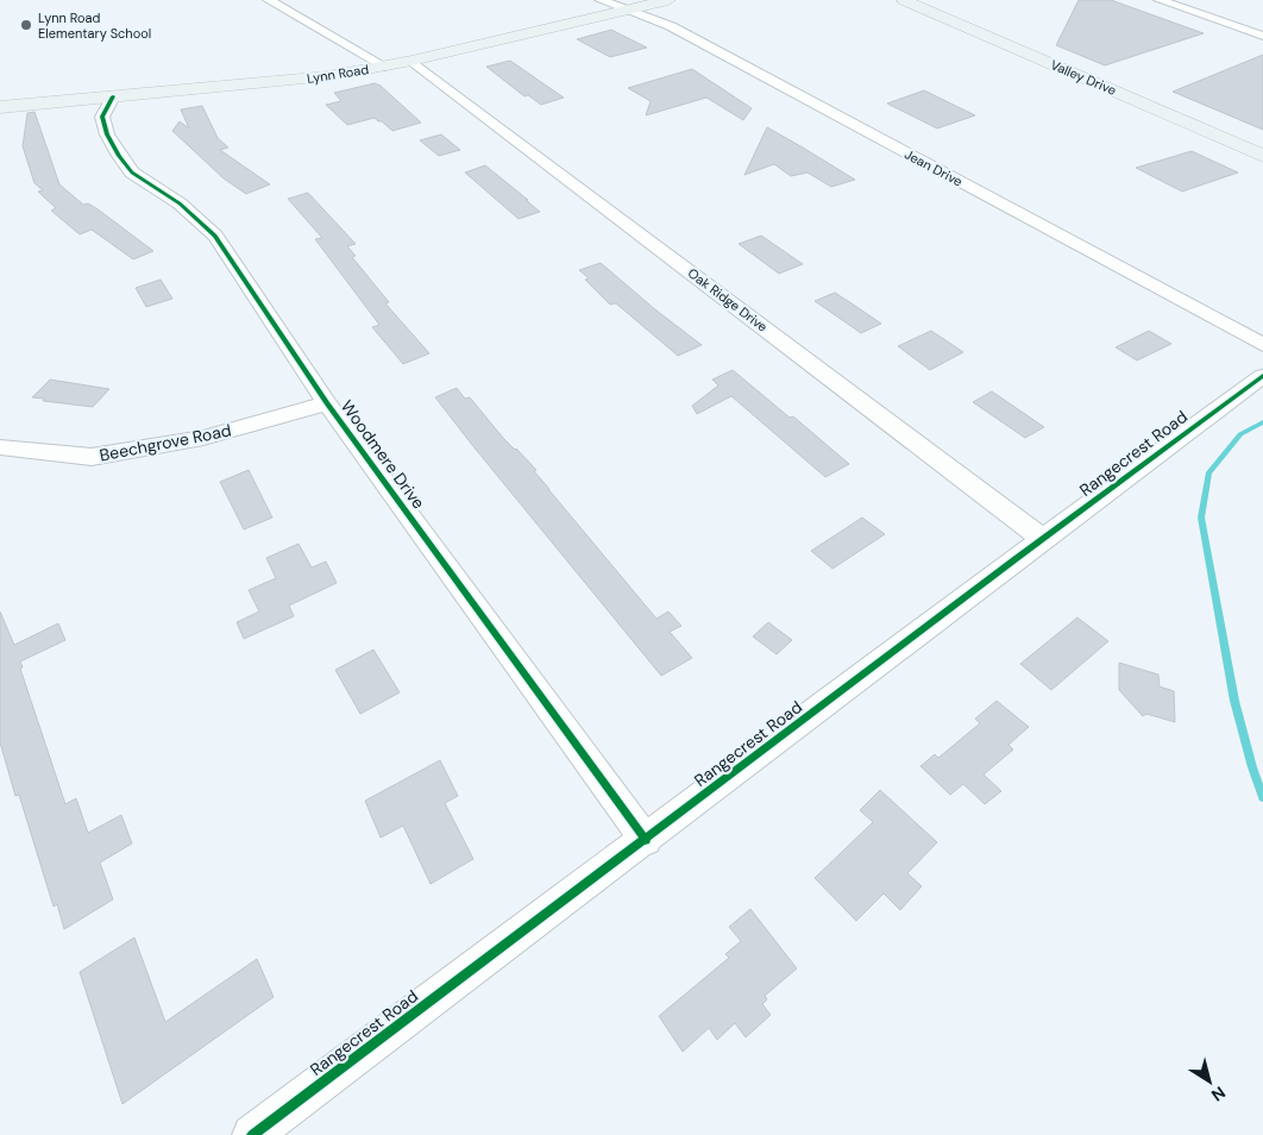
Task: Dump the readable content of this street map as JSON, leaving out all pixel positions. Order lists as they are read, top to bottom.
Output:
{
  "streets": {
    "main road": ["Lynn Road", "Valley Drive"],
    "street": [
      "Jean Drive",
      "Oak Ridge Drive",
      "Beechgrove Road",
      "Rangecrest Road",
      "Woodmere Drive"
    ]
  },
  "crossings": [
    ["Lynn Road", "Jean Drive"],
    ["Lynn Road", "Oak Ridge Drive"],
    ["Lynn Road", "Woodmere Drive"],
    ["Oak Ridge Drive", "Rangecrest Road"],
    ["Beechgrove Road", "Woodmere Drive"],
    ["Rangecrest Road", "Woodmere Drive"]
  ],
  "places": ["Lynn Road Elementary School"],
  "north": "bottom right"
}
